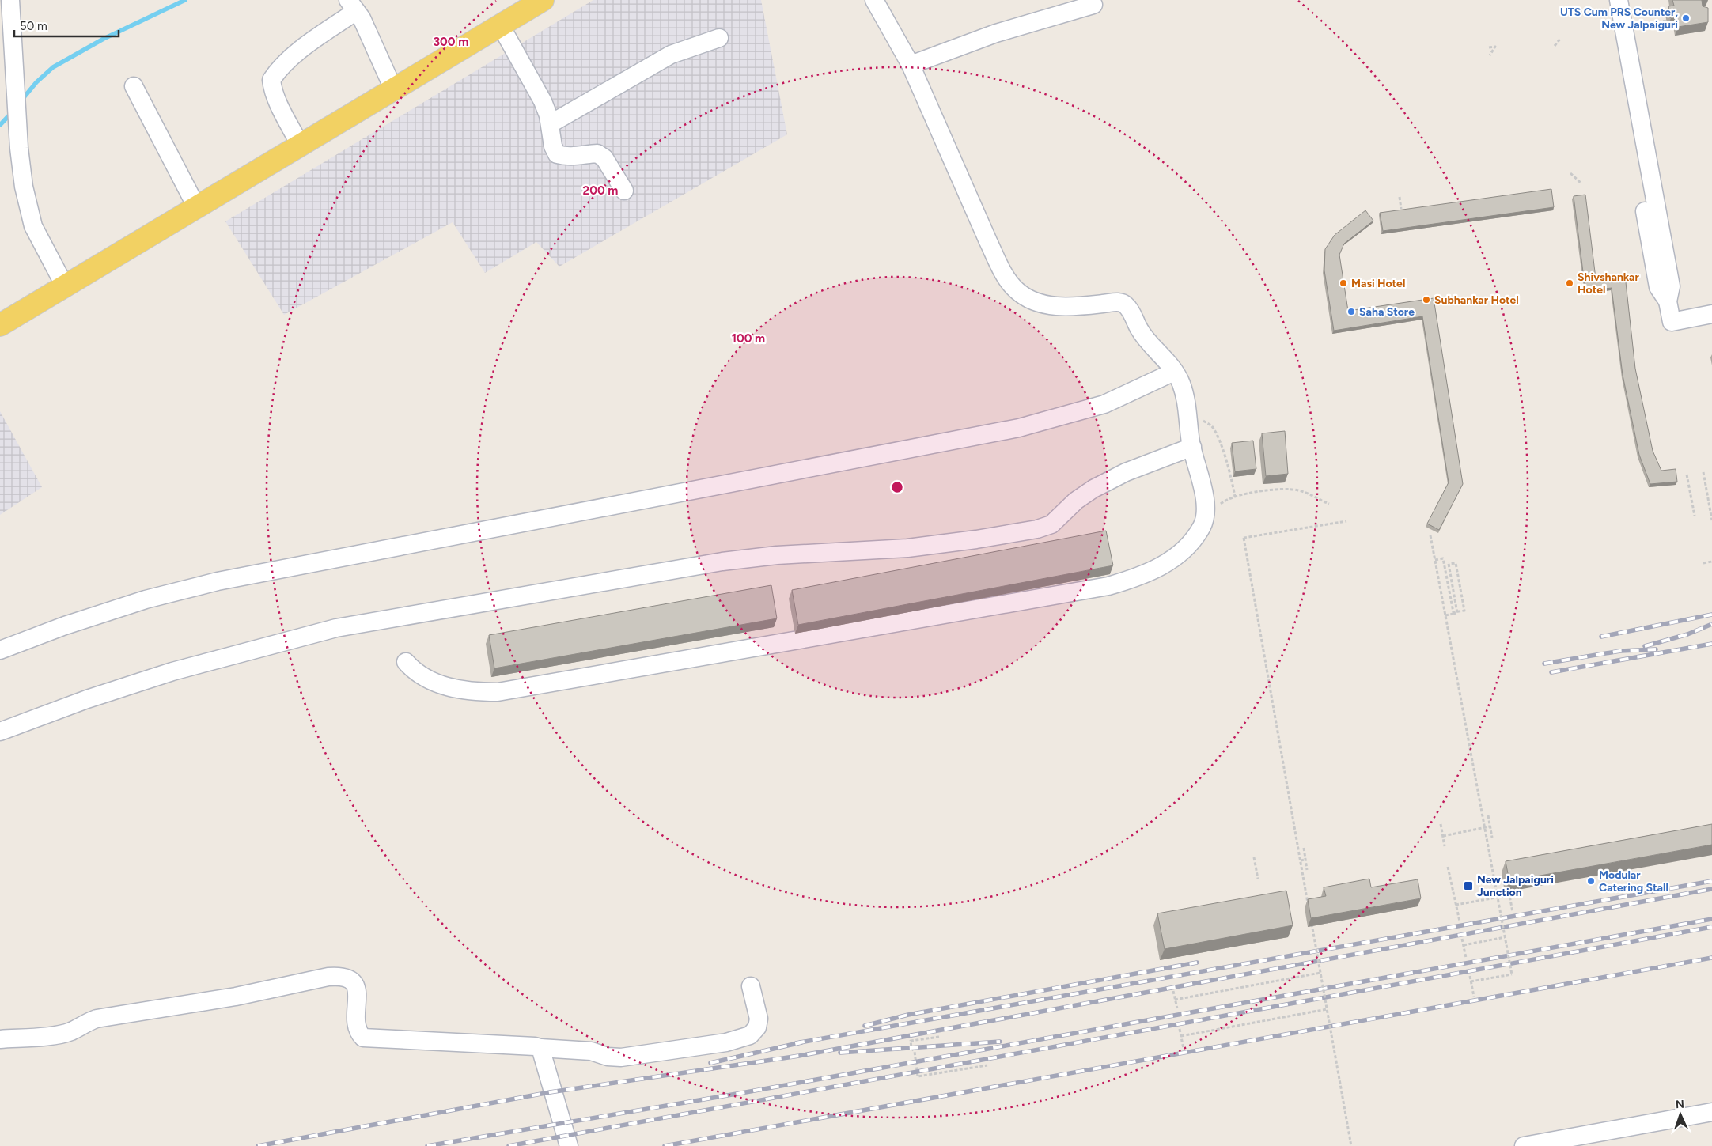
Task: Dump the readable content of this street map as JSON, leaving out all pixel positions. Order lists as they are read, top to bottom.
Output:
{
  "places": {
    "other": [
      "UTS Cum PRS Counter, New Jalpaiguri",
      "Masi Hotel",
      "Shivshankar Hotel",
      "Subhankar Hotel",
      "Saha Store",
      "Modular Catering Stall"
    ],
    "transit": ["New Jalpaiguri Junction"]
  },
  "scale_bar": "50 m",
  "north": "top",
  "rings": ["300 m", "200 m", "100 m"]
}
